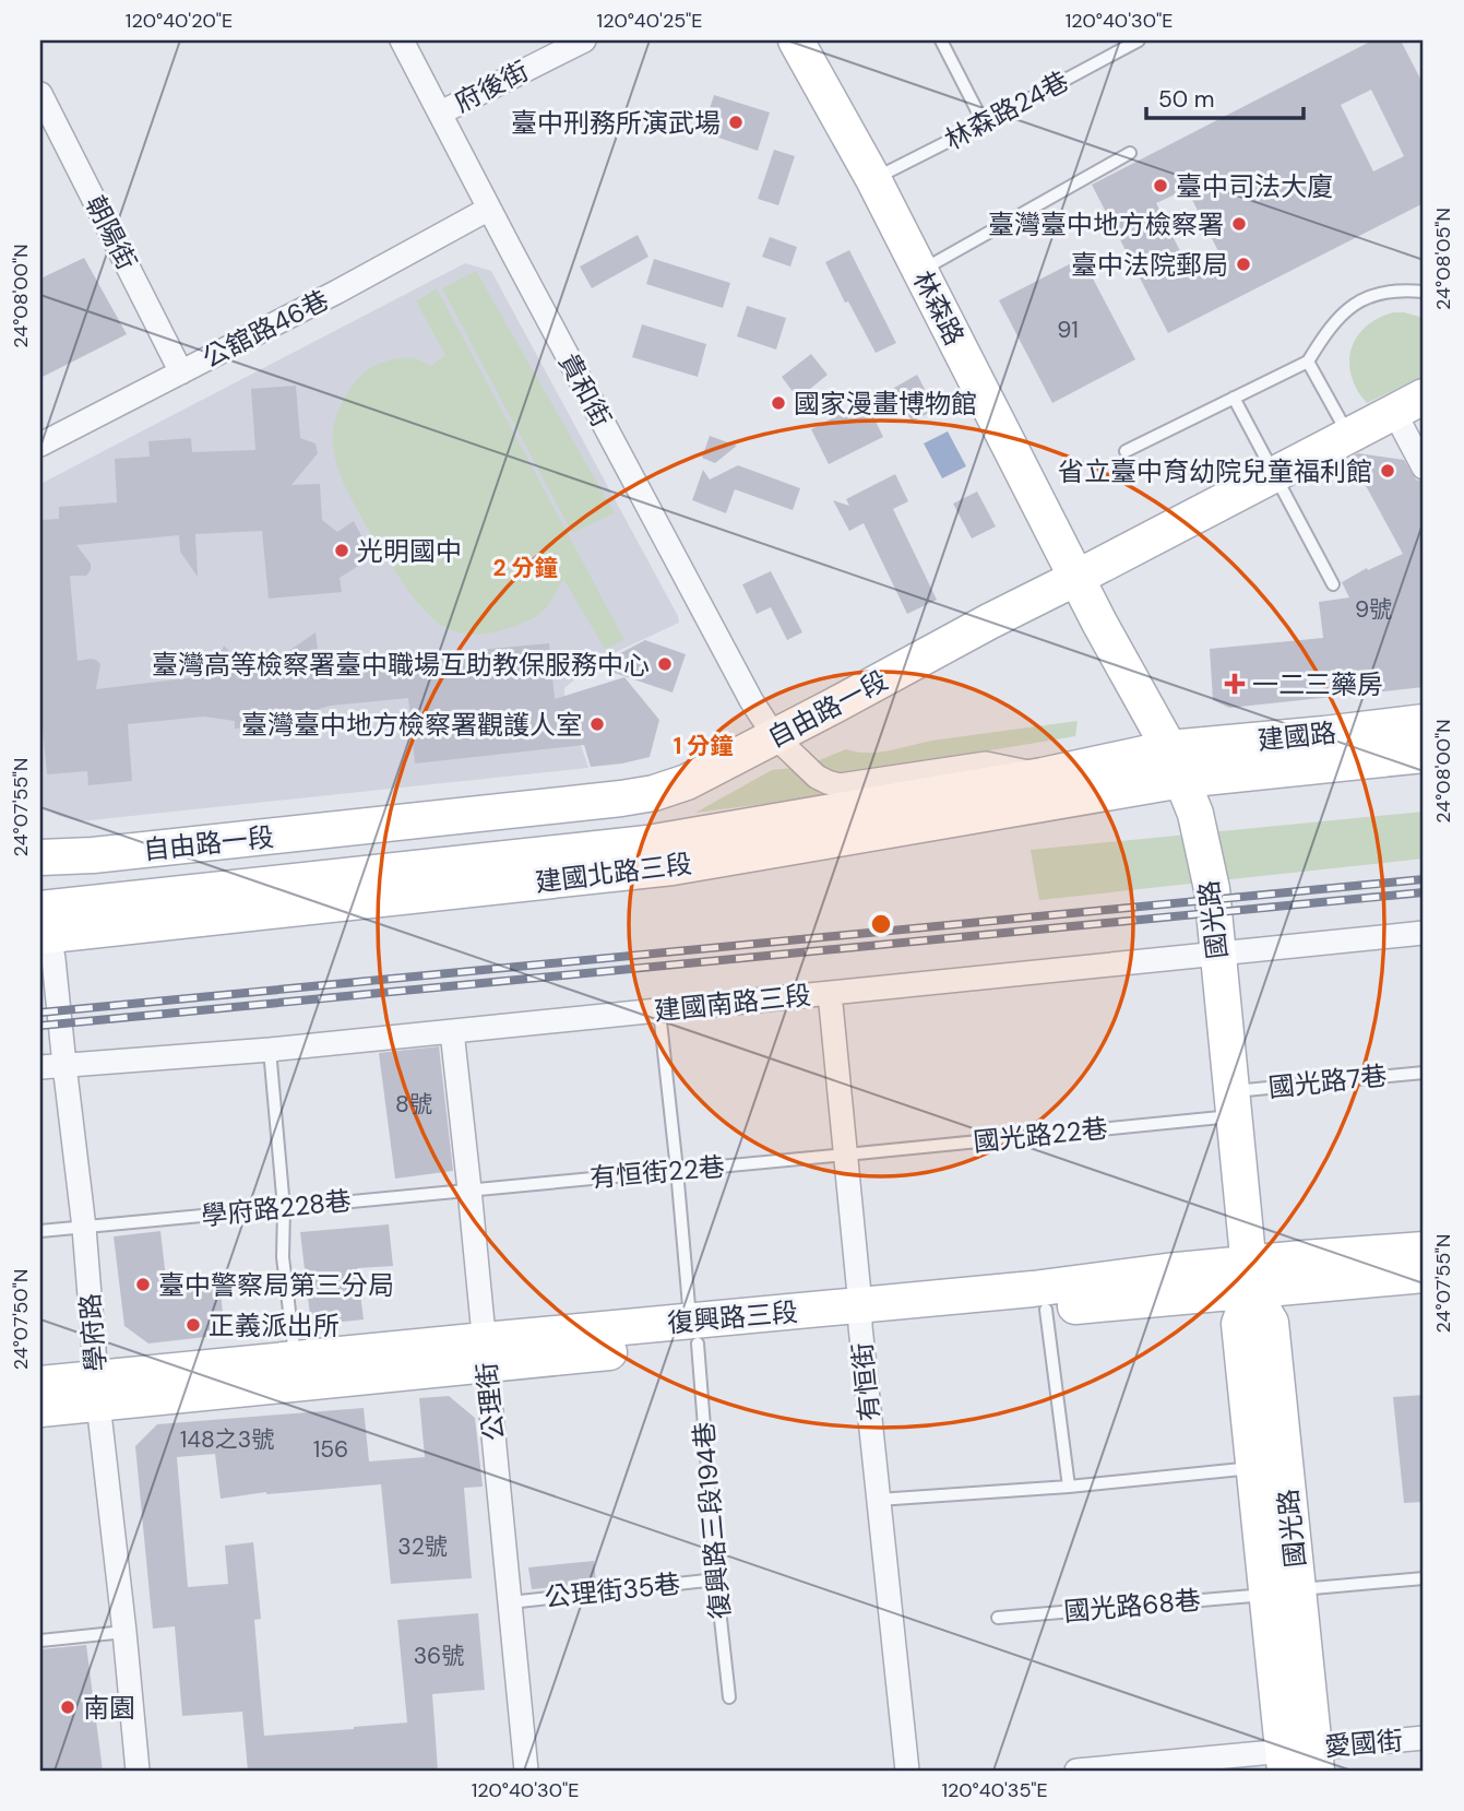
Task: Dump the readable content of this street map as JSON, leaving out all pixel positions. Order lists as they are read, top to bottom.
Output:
{
  "streets": {
    "street": [
      "府後街",
      "朝陽街",
      "林森路",
      "公舘路46巷",
      "貴和街",
      "自由路一段",
      "建國路",
      "建國北路三段",
      "國光路",
      "建國南路三段",
      "復興路三段",
      "學府路",
      "有恒街",
      "公理街",
      "愛國街"
    ],
    "lane": [
      "林森路24巷",
      "國光路7巷",
      "國光路22巷",
      "有恒街22巷",
      "學府路228巷",
      "復興路三段194巷",
      "公理街35巷",
      "國光路68巷"
    ]
  },
  "crossings": [
    ["府後街", "貴和街"],
    ["林森路24巷", "林森路"],
    ["朝陽街", "公舘路46巷"],
    ["林森路", "自由路一段"],
    ["林森路", "國光路"],
    ["公舘路46巷", "貴和街"],
    ["貴和街", "自由路一段"],
    ["貴和街", "建國北路三段"],
    ["自由路一段", "國光路"],
    ["建國路", "建國北路三段"],
    ["建國路", "國光路"],
    ["建國北路三段", "國光路"],
    ["建國北路三段", "學府路"],
    ["國光路", "建國南路三段"],
    ["國光路", "國光路7巷"],
    ["國光路", "國光路22巷"],
    ["國光路", "復興路三段"],
    ["國光路", "國光路68巷"],
    ["國光路", "愛國街"],
    ["建國南路三段", "學府路"],
    ["建國南路三段", "有恒街"],
    ["建國南路三段", "公理街"],
    ["建國南路三段", "復興路三段194巷"],
    ["國光路7巷", "國光路22巷"],
    ["國光路22巷", "有恒街22巷"],
    ["國光路22巷", "有恒街"],
    ["有恒街22巷", "學府路228巷"],
    ["有恒街22巷", "有恒街"],
    ["有恒街22巷", "公理街"],
    ["有恒街22巷", "復興路三段194巷"],
    ["學府路228巷", "學府路"],
    ["學府路228巷", "公理街"],
    ["復興路三段", "學府路"],
    ["復興路三段", "有恒街"],
    ["復興路三段", "公理街"],
    ["復興路三段", "復興路三段194巷"],
    ["公理街", "公理街35巷"],
    ["復興路三段194巷", "公理街35巷"]
  ],
  "places": {
    "other": [
      "臺中刑務所演武場",
      "臺中司法大廈",
      "臺灣臺中地方檢察署",
      "臺中法院郵局",
      "國家漫畫博物館",
      "省立臺中育幼院兒童福利館",
      "光明國中",
      "臺灣高等檢察署臺中職場互助教保服務中心",
      "臺灣臺中地方檢察署觀護人室",
      "臺中警察局第三分局",
      "正義派出所",
      "南園"
    ],
    "health": ["一二三藥房"]
  },
  "house_numbers": [
    "91",
    "9號",
    "8號",
    "148之3號",
    "156",
    "32號",
    "36號"
  ],
  "scale_bar": "50 m",
  "coordinates": [
    "120°40'20\"E",
    "120°40'25\"E",
    "120°40'30\"E",
    "24°08'05\"N",
    "24°08'00\"N",
    "24°07'55\"N",
    "24°07'50\"N",
    "120°40'35\"E"
  ],
  "rings": ["2 分鐘", "1 分鐘"]
}
